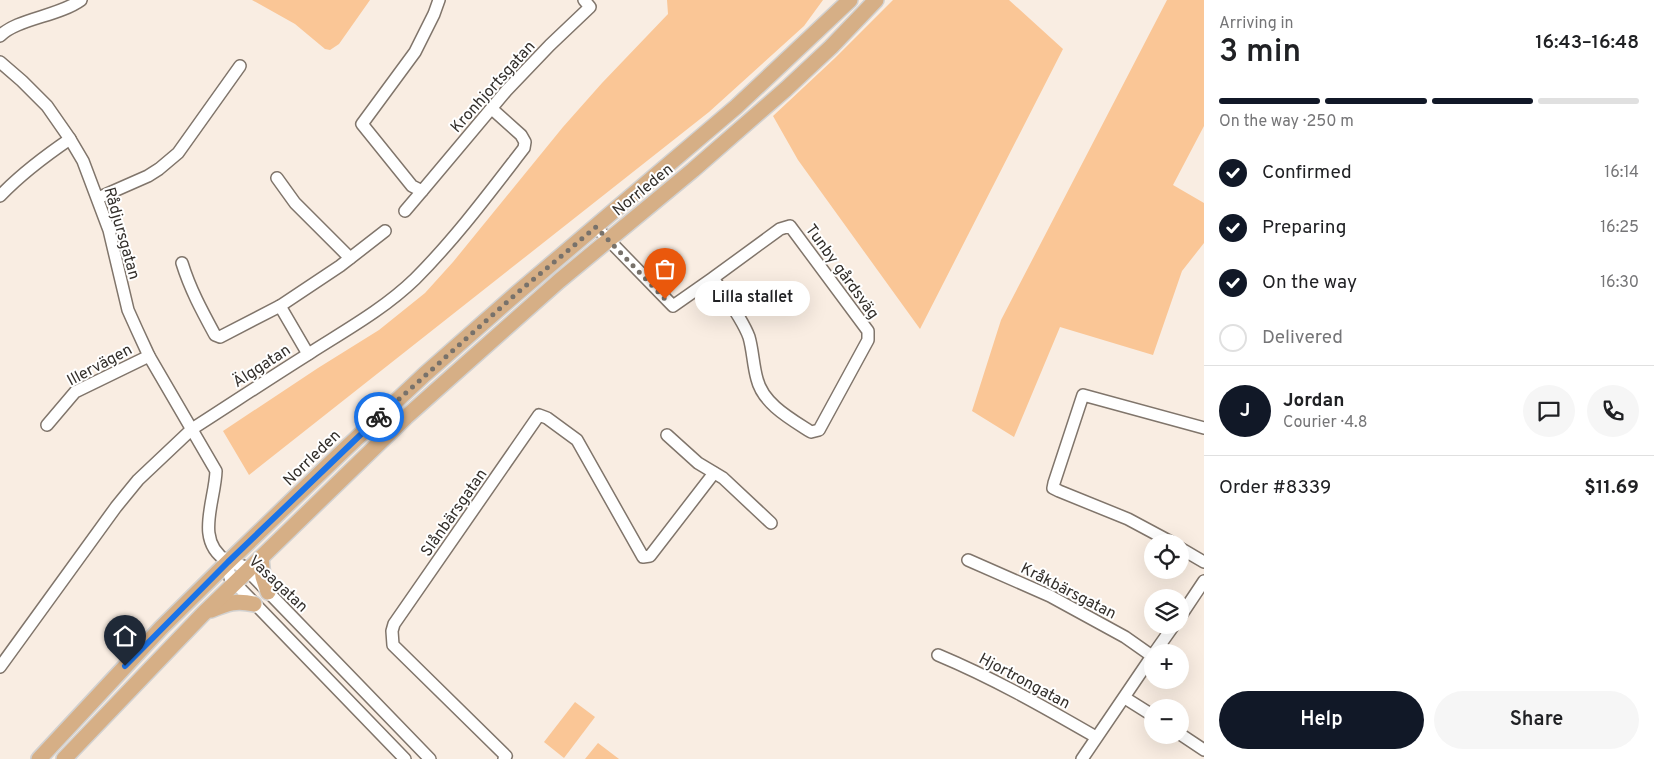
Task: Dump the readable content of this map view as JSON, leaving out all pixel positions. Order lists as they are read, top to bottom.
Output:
{
  "streets": {
    "main road": ["Norrleden"],
    "street": [
      "Kronhjortsgatan",
      "Rådjursgatan",
      "Tunby gårdsväg",
      "Illervägen",
      "Älggatan",
      "Slånbärsgatan",
      "Vasagatan",
      "Kråkbärsgatan",
      "Hjortrongatan"
    ]
  },
  "crossings": [
    ["Kronhjortsgatan", "Älggatan"],
    ["Norrleden", "Rådjursgatan"],
    ["Norrleden", "Tunby gårdsväg"],
    ["Norrleden", "Vasagatan"],
    ["Rådjursgatan", "Illervägen"],
    ["Rådjursgatan", "Älggatan"],
    ["Rådjursgatan", "Vasagatan"]
  ],
  "places": ["Lilla stallet"],
  "page": {
    "heading": ["3 min", "Arriving in", "16:43–16:48"],
    "panel": [
      "Jordan",
      "Courier · 4.8",
      "Order #8339",
      "$11.69"
    ],
    "bar": "On the way · 250 m",
    "list": [
      ["Confirmed", "16:14"],
      ["Preparing", "16:25"],
      ["On the way", "16:30"],
      "Delivered"
    ],
    "bubble": "Lilla stallet",
    "round": "J",
    "map_buttons": ["+", "−"],
    "buttons": ["Help", "Share"]
  }
}
